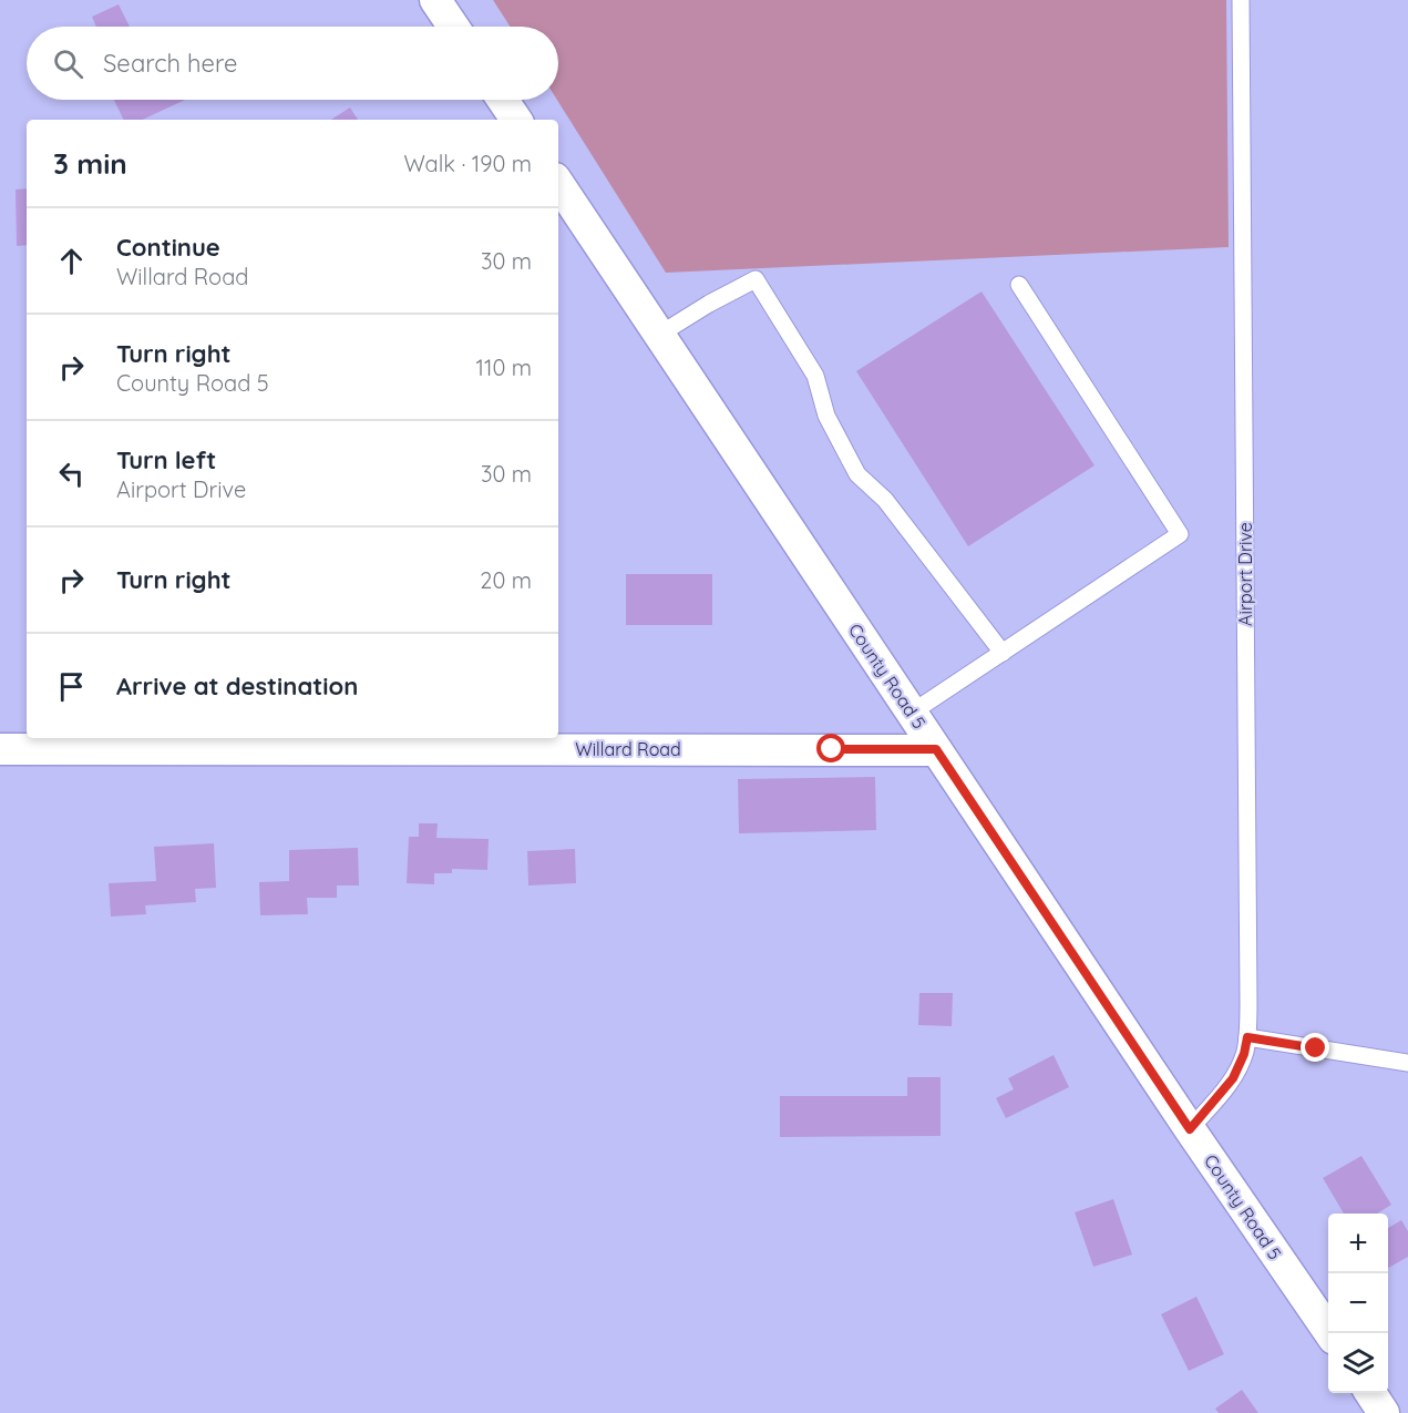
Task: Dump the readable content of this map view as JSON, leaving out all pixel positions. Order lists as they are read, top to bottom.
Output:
{
  "streets": {
    "street": ["County Road 5", "Willard Road"],
    "lane": ["Airport Drive"]
  },
  "crossings": [
    ["Airport Drive", "County Road 5"],
    ["County Road 5", "Willard Road"]
  ],
  "page": {
    "search": "Search here",
    "heading": ["3 min", "Walk · 190 m"],
    "list": [
      ["Continue", "Willard Road", "30 m"],
      ["Turn right", "County Road 5", "110 m"],
      ["Turn left", "Airport Drive", "30 m"],
      ["Turn right", "20 m"],
      "Arrive at destination"
    ],
    "map_buttons": ["+", "−"]
  }
}
